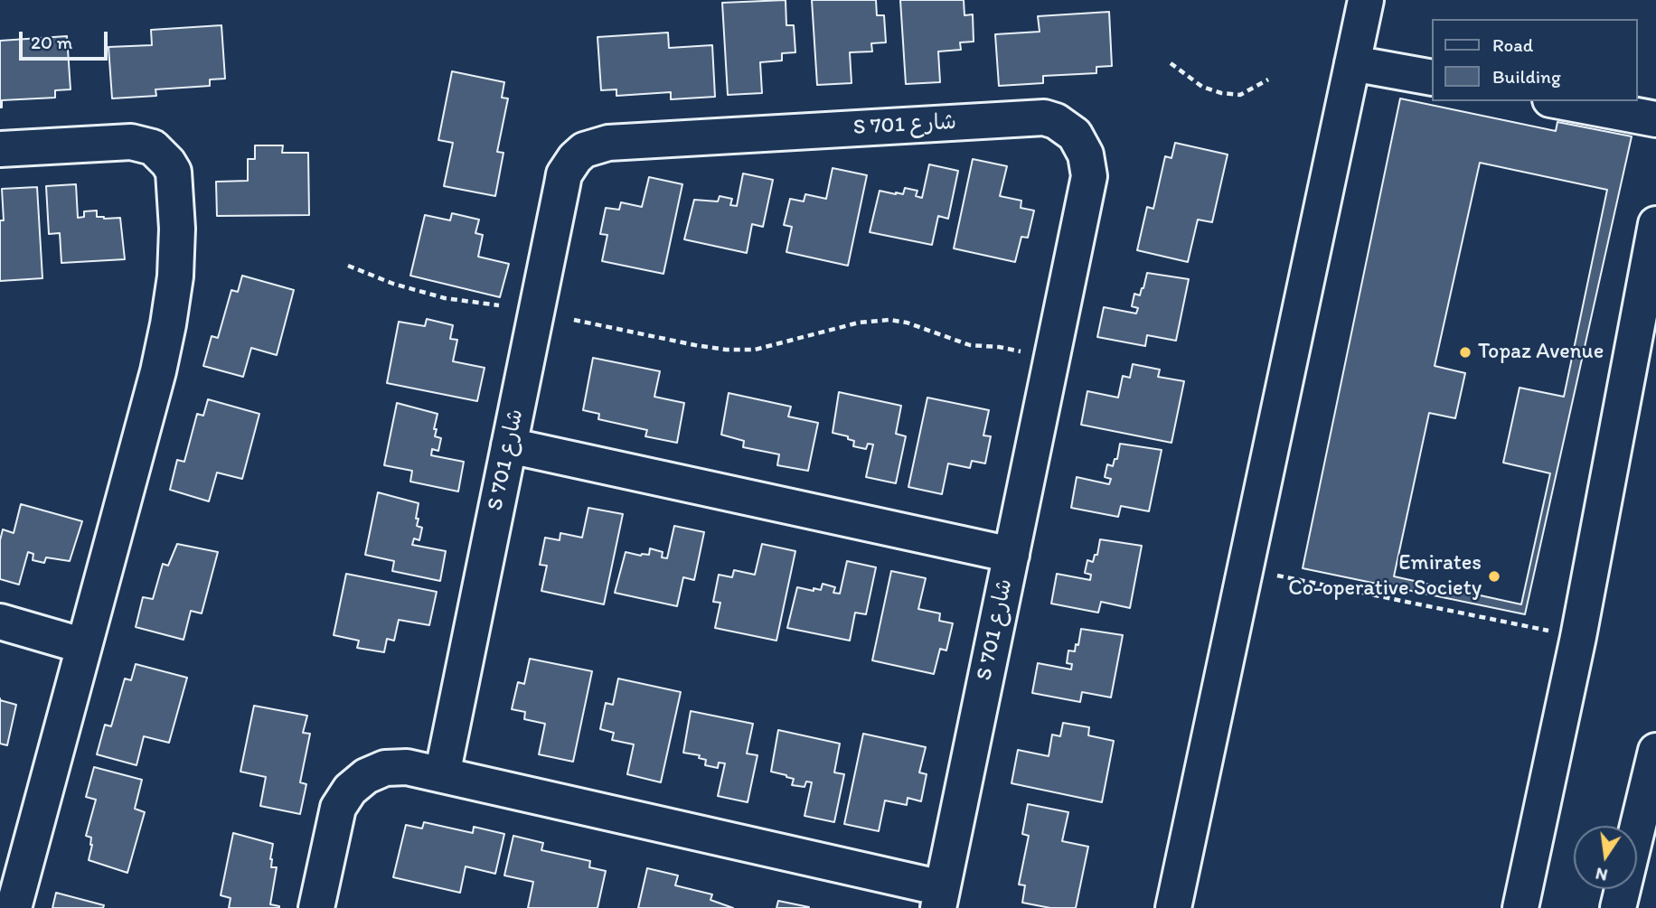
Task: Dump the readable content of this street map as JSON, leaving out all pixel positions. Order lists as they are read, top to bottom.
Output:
{
  "streets": {
    "street": ["S 701 شارع"]
  },
  "places": ["Topaz Avenue", "Emirates Co-operative Society"],
  "legend": ["Road", "Building"],
  "scale_bar": "20 m",
  "north": "bottom"
}
